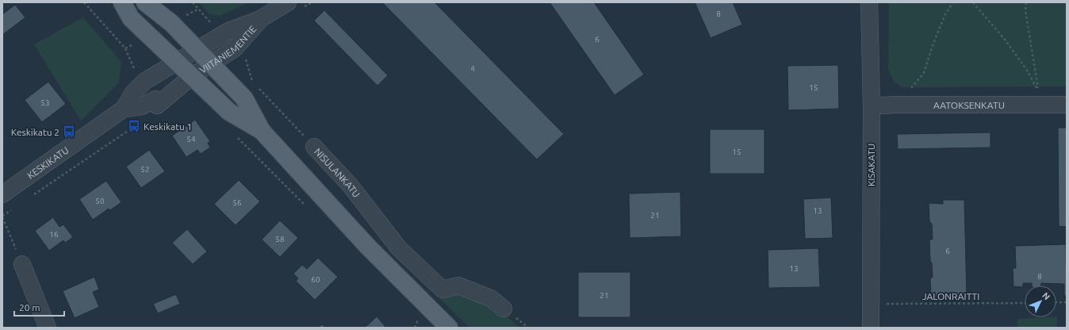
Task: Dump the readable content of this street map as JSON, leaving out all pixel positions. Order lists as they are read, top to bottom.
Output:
{
  "streets": {
    "street": [
      "VIITANIEMENTIE",
      "AATOKSENKATU",
      "KESKIKATU",
      "KISAKATU",
      "NISULANKATU"
    ],
    "path": ["JALONRAITTI"]
  },
  "crossings": [
    ["VIITANIEMENTIE", "KESKIKATU"],
    ["VIITANIEMENTIE", "NISULANKATU"],
    ["AATOKSENKATU", "KISAKATU"],
    ["KISAKATU", "JALONRAITTI"]
  ],
  "places": {
    "bus stop": ["Keskikatu 1", "Keskikatu 2"]
  },
  "house_numbers": [
    "8",
    "6",
    "4",
    "15",
    "53",
    "54",
    "15",
    "52",
    "50",
    "56",
    "13",
    "21",
    "16",
    "58",
    "6",
    "13",
    "8",
    "60",
    "21"
  ],
  "scale_bar": "20 m",
  "north": "top right"
}
